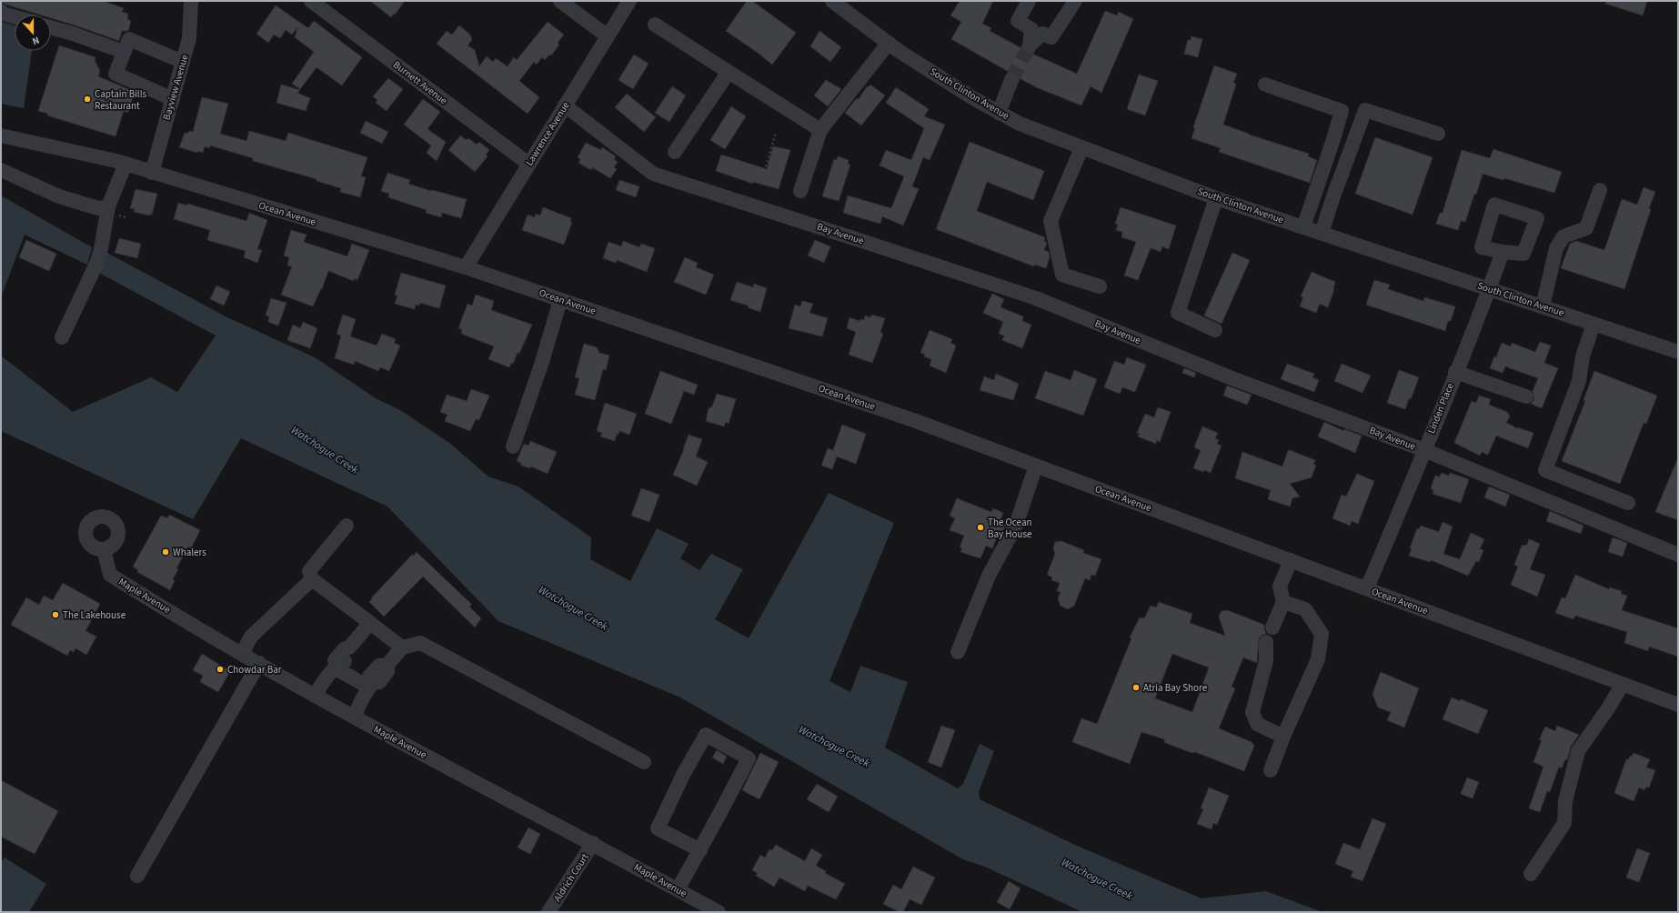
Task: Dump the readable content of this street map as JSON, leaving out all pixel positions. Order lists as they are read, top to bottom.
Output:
{
  "streets": {
    "street": [
      "Burnett Avenue",
      "Bayview Avenue",
      "South Clinton Avenue",
      "Lawrence Avenue",
      "Ocean Avenue",
      "Bay Avenue",
      "Linden Place",
      "Maple Avenue",
      "Aldrich Court"
    ]
  },
  "crossings": [
    ["Burnett Avenue", "Lawrence Avenue"],
    ["Bayview Avenue", "Ocean Avenue"],
    ["South Clinton Avenue", "Linden Place"],
    ["Lawrence Avenue", "Ocean Avenue"],
    ["Lawrence Avenue", "Bay Avenue"],
    ["Ocean Avenue", "Linden Place"],
    ["Bay Avenue", "Linden Place"],
    ["Maple Avenue", "Aldrich Court"]
  ],
  "water": ["Watchogue Creek"],
  "places": [
    "Captain Bills Restaurant",
    "The Ocean Bay House",
    "Whalers",
    "The Lakehouse",
    "Chowdar Bar",
    "Atria Bay Shore"
  ],
  "north": "bottom"
}
